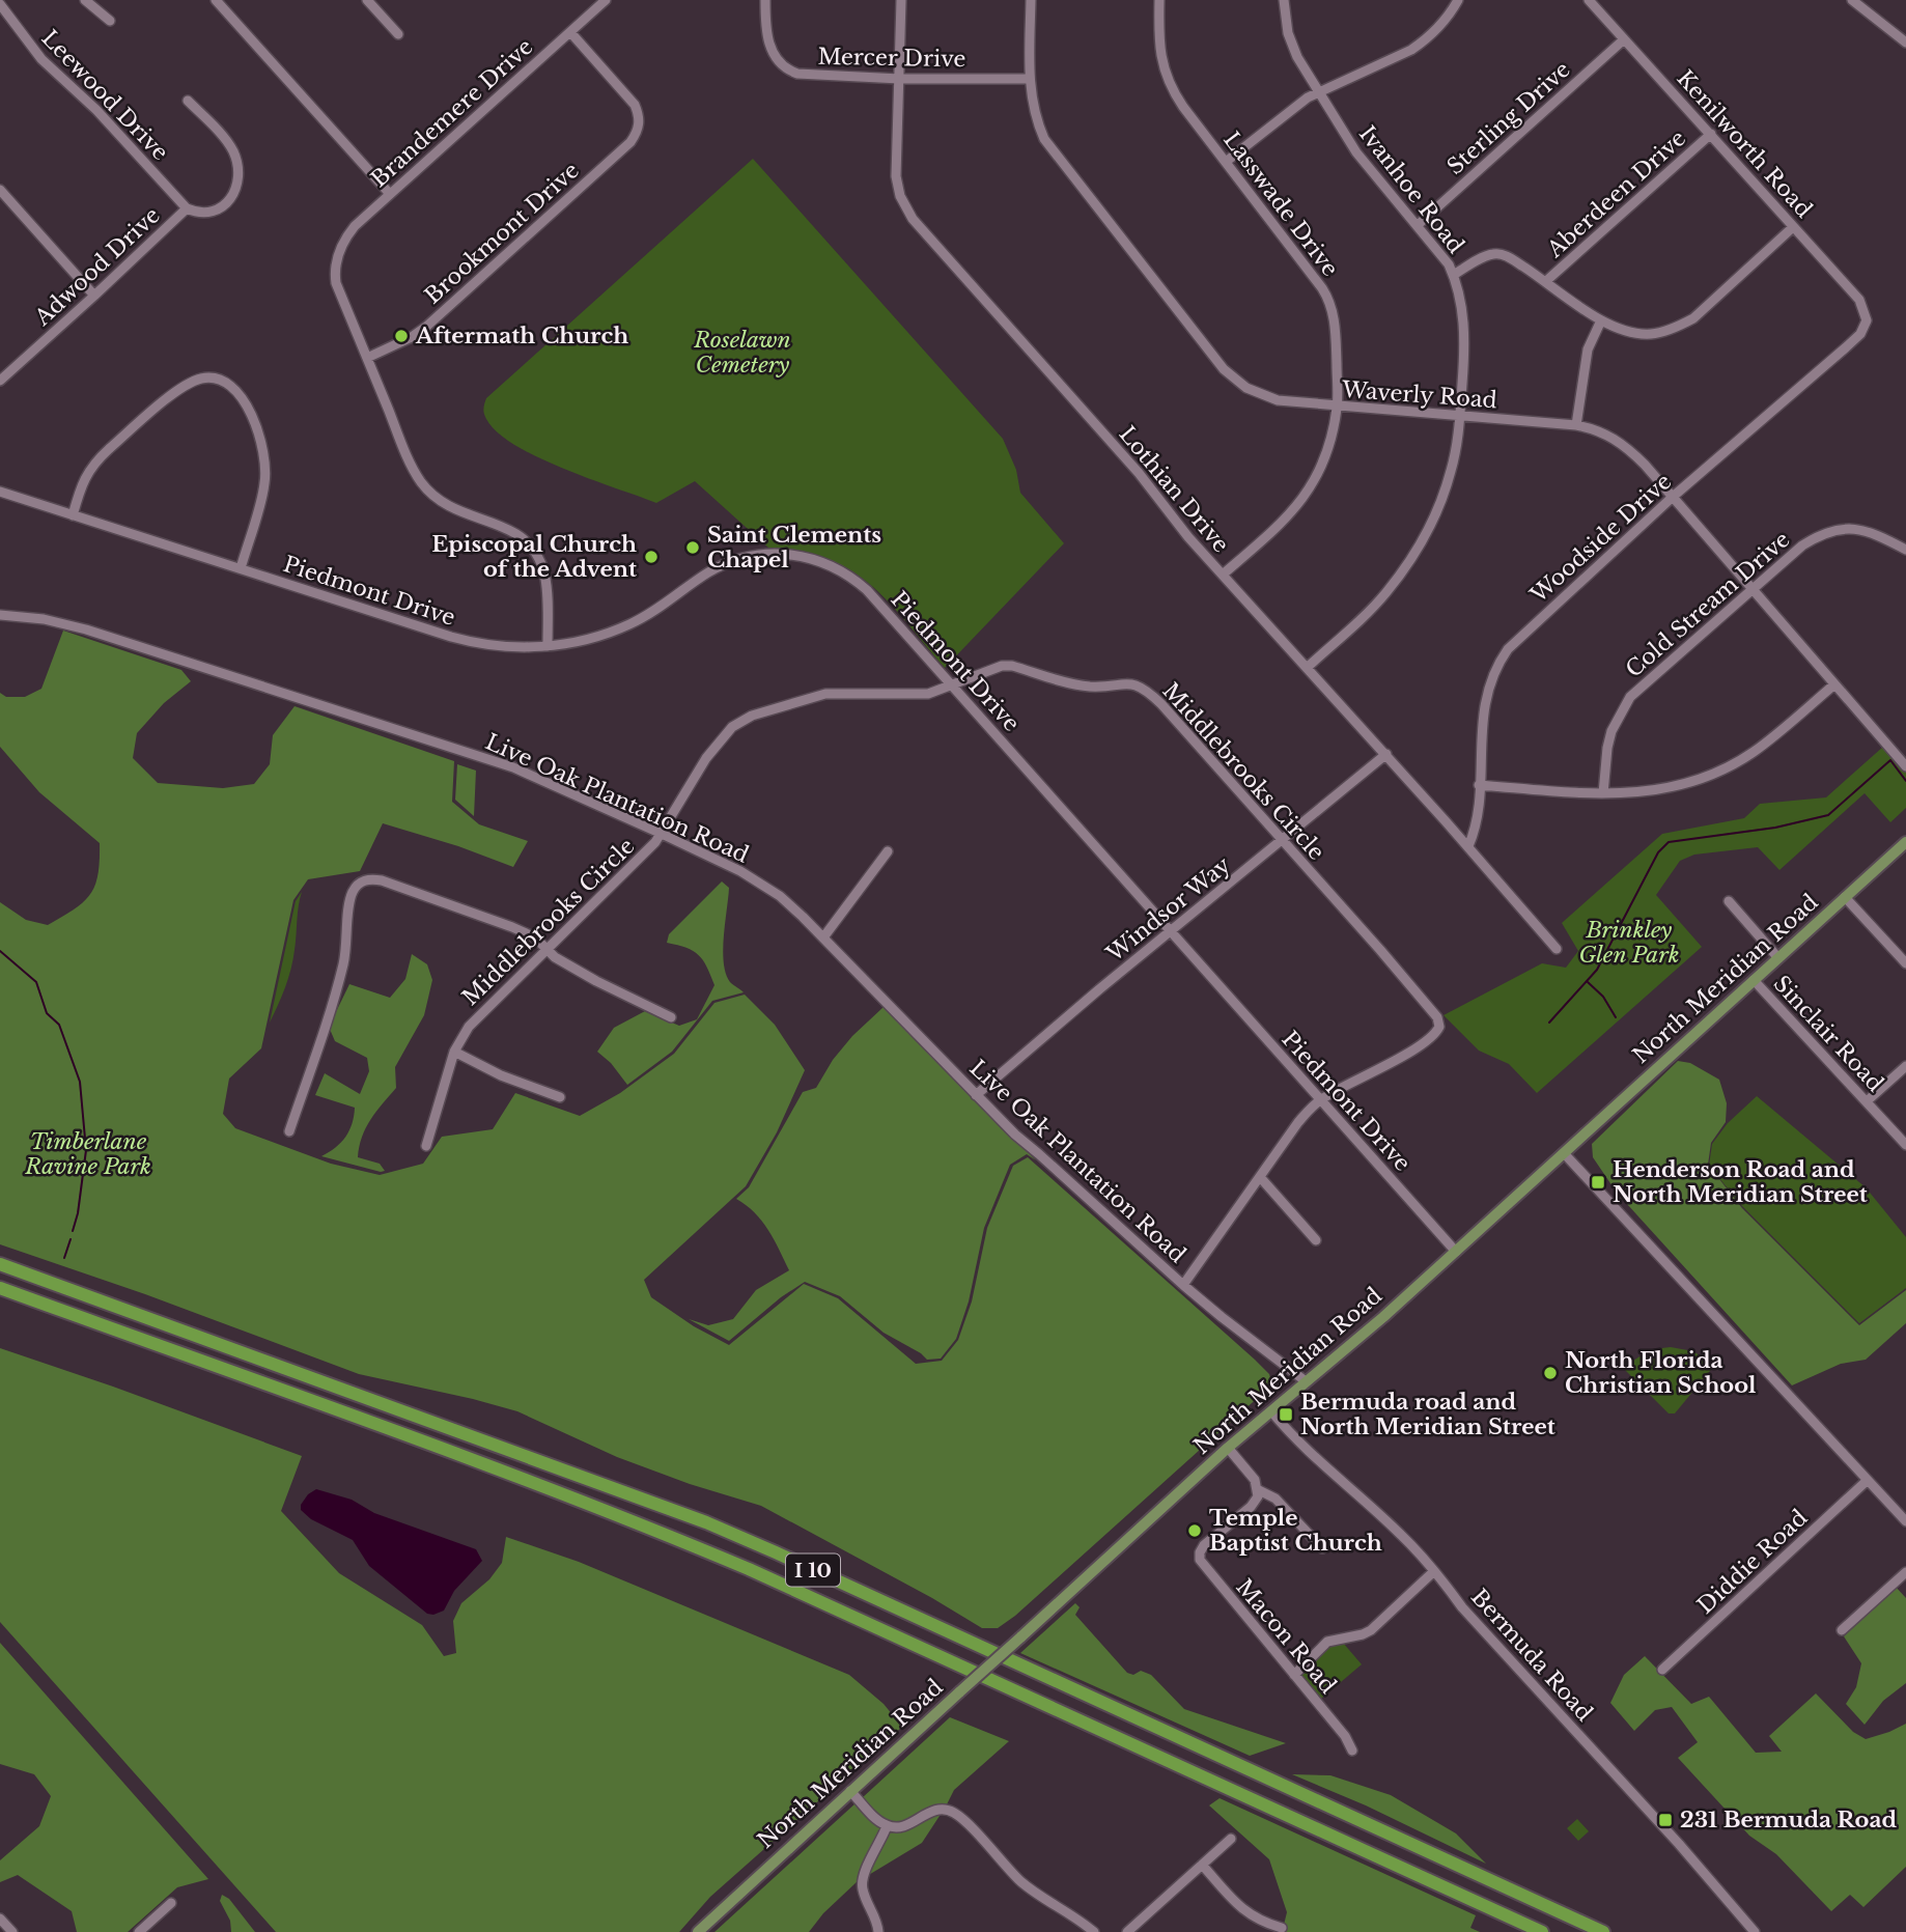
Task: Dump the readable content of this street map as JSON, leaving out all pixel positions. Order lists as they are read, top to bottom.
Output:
{
  "streets": {
    "highway": ["I 10"],
    "main road": ["North Meridian Road"],
    "street": [
      "Mercer Drive",
      "Leewood Drive",
      "Brandemere Drive",
      "Sterling Drive",
      "Kenilworth Road",
      "Ivanhoe Road",
      "Aberdeen Drive",
      "Lasswade Drive",
      "Brookmont Drive",
      "Adwood Drive",
      "Waverly Road",
      "Lothian Drive",
      "Woodside Drive",
      "Piedmont Drive",
      "Cold Stream Drive",
      "Middlebrooks Circle",
      "Live Oak Plantation Road",
      "Windsor Way",
      "Sinclair Road",
      "Diddie Road",
      "Macon Road",
      "Bermuda Road"
    ]
  },
  "crossings": [
    ["Mercer Drive", "Waverly Road"],
    ["Mercer Drive", "Lothian Drive"],
    ["Leewood Drive", "Adwood Drive"],
    ["Brandemere Drive", "Brookmont Drive"],
    ["Sterling Drive", "Kenilworth Road"],
    ["Sterling Drive", "Ivanhoe Road"],
    ["Kenilworth Road", "Aberdeen Drive"],
    ["Kenilworth Road", "Woodside Drive"],
    ["Ivanhoe Road", "Waverly Road"],
    ["Ivanhoe Road", "Lothian Drive"],
    ["Lasswade Drive", "Waverly Road"],
    ["Lasswade Drive", "Lothian Drive"],
    ["Waverly Road", "Woodside Drive"],
    ["Waverly Road", "Cold Stream Drive"],
    ["Lothian Drive", "Woodside Drive"],
    ["Lothian Drive", "Windsor Way"],
    ["Piedmont Drive", "Middlebrooks Circle"],
    ["Piedmont Drive", "Windsor Way"],
    ["Piedmont Drive", "North Meridian Road"],
    ["Middlebrooks Circle", "Live Oak Plantation Road"],
    ["Middlebrooks Circle", "Windsor Way"],
    ["Live Oak Plantation Road", "Windsor Way"],
    ["Live Oak Plantation Road", "North Meridian Road"],
    ["North Meridian Road", "Sinclair Road"],
    ["North Meridian Road", "Bermuda Road"]
  ],
  "parks": ["Roselawn Cemetery", "Brinkley Glen Park", "Timberlane Ravine Park"],
  "places": {
    "other": [
      "Aftermath Church",
      "Saint Clements Chapel",
      "Episcopal Church of the Advent",
      "North Florida Christian School",
      "Temple Baptist Church"
    ],
    "transit": ["Henderson Road and North Meridian Street", "Bermuda road and North Meridian Street", "231 Bermuda Road"]
  }
}
